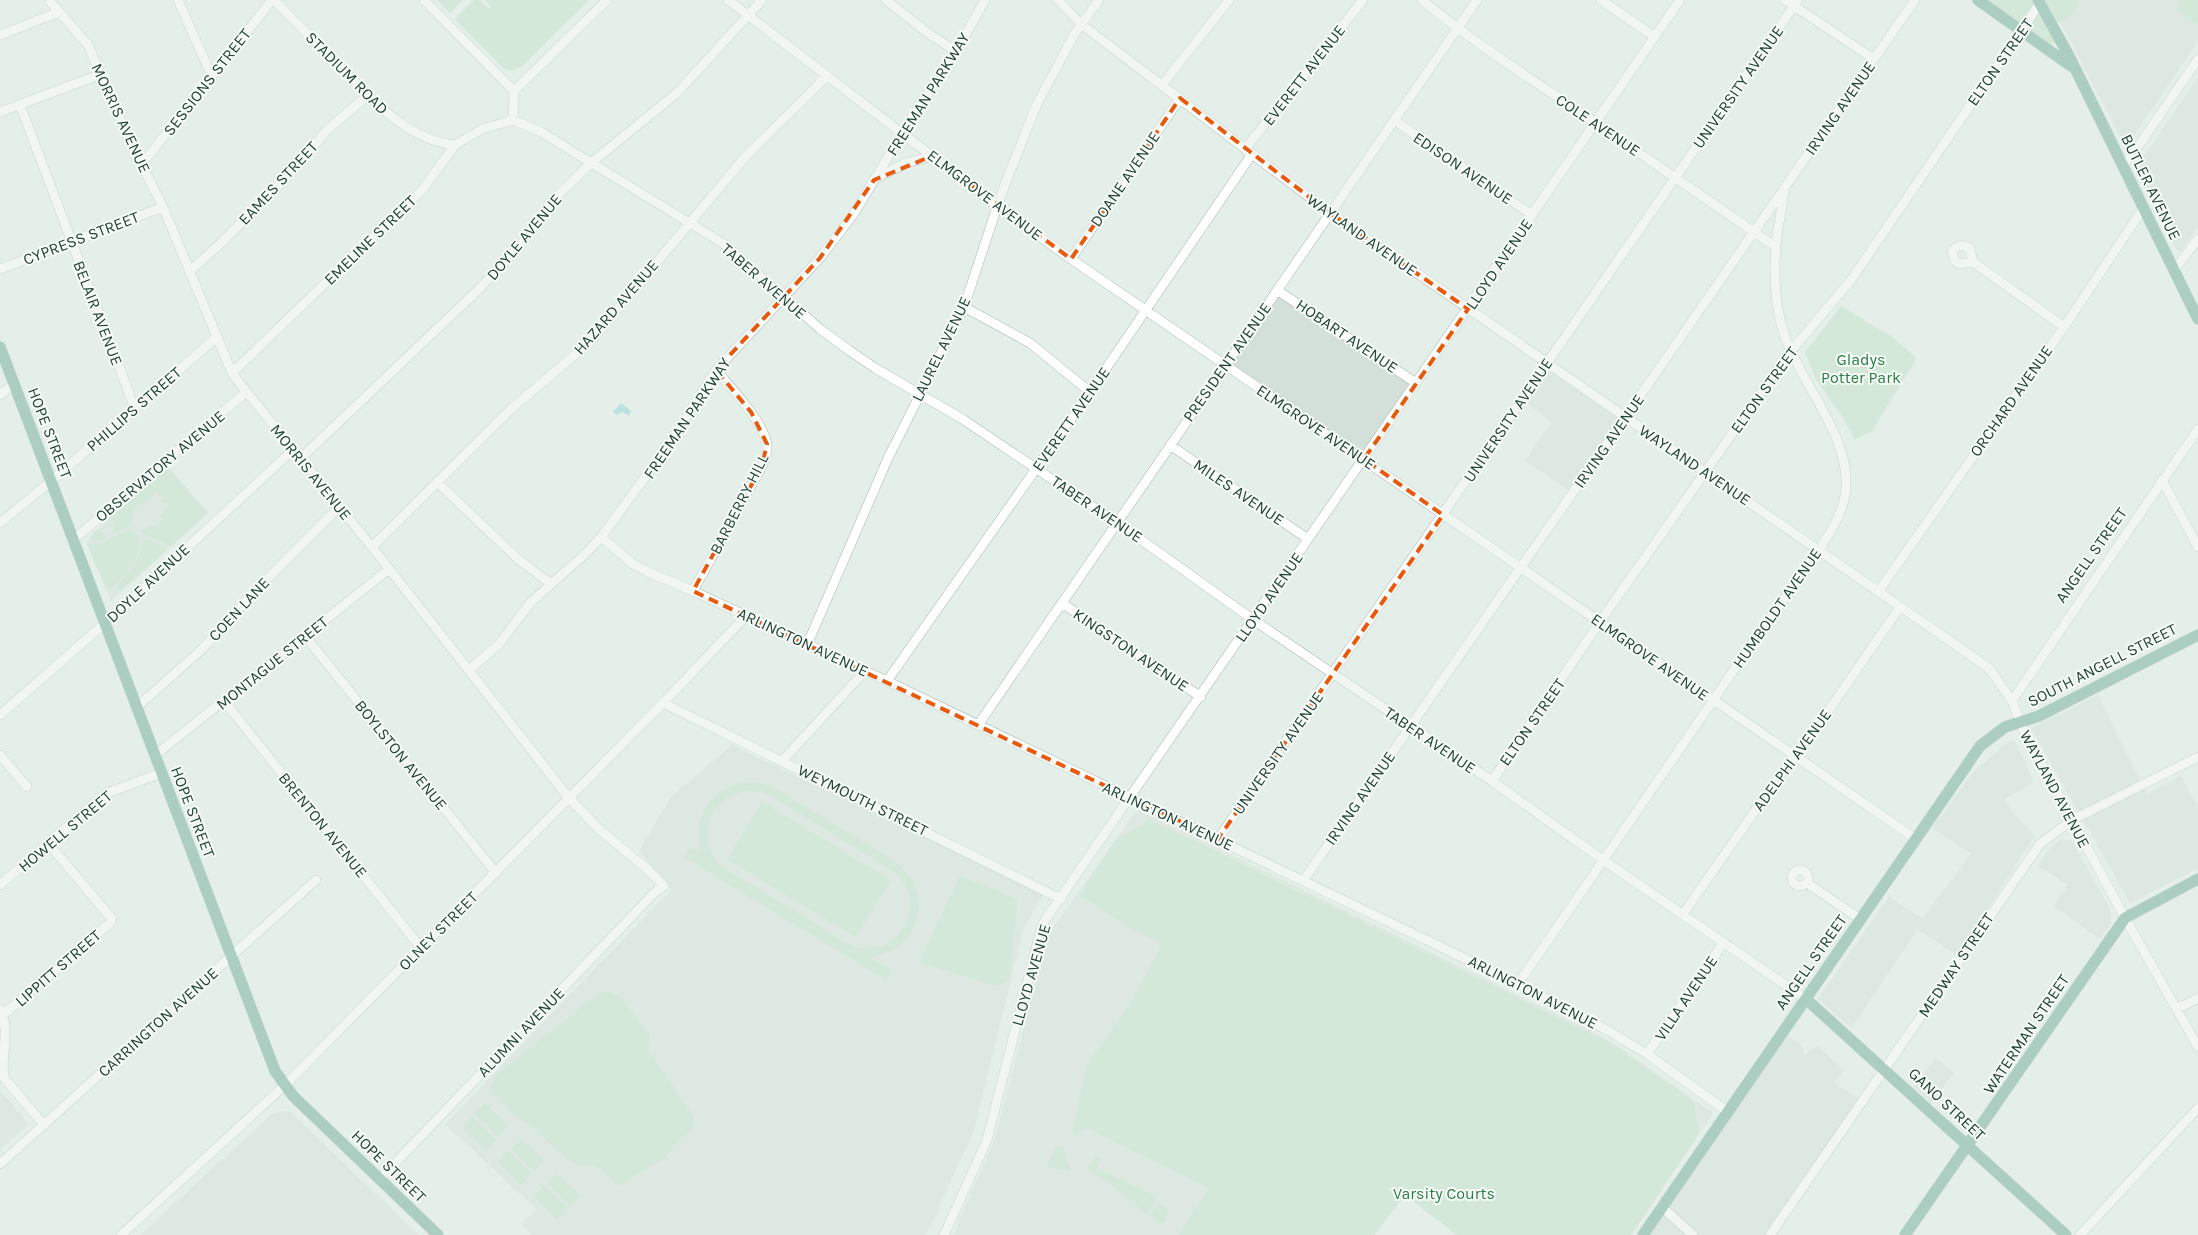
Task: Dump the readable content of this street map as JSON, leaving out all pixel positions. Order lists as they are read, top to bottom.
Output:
{
  "streets": {
    "main road": [
      "BUTLER AVENUE",
      "HOPE STREET",
      "ANGELL STREET",
      "SOUTH ANGELL STREET",
      "WATERMAN STREET",
      "GANO STREET"
    ],
    "street": [
      "ELTON STREET",
      "STADIUM ROAD",
      "EVERETT AVENUE",
      "SESSIONS STREET",
      "UNIVERSITY AVENUE",
      "FREEMAN PARKWAY",
      "IRVING AVENUE",
      "MORRIS AVENUE",
      "COLE AVENUE",
      "EDISON AVENUE",
      "DOANE AVENUE",
      "EAMES STREET",
      "ELMGROVE AVENUE",
      "WAYLAND AVENUE",
      "DOYLE AVENUE",
      "CYPRESS STREET",
      "EMELINE STREET",
      "LLOYD AVENUE",
      "TABER AVENUE",
      "HAZARD AVENUE",
      "BELAIR AVENUE",
      "HOBART AVENUE",
      "LAUREL AVENUE",
      "PRESIDENT AVENUE",
      "ORCHARD AVENUE",
      "PHILLIPS STREET",
      "OBSERVATORY AVENUE",
      "MILES AVENUE",
      "BARBERRY HILL",
      "HUMBOLDT AVENUE",
      "COEN LANE",
      "ARLINGTON AVENUE",
      "KINGSTON AVENUE",
      "MONTAGUE STREET",
      "BOYLSTON AVENUE",
      "ADELPHI AVENUE",
      "WEYMOUTH STREET",
      "BRENTON AVENUE",
      "HOWELL STREET",
      "OLNEY STREET",
      "MEDWAY STREET",
      "LIPPITT STREET",
      "VILLA AVENUE",
      "CARRINGTON AVENUE",
      "ALUMNI AVENUE"
    ]
  },
  "crossings": [
    ["ELTON STREET", "BUTLER AVENUE"],
    ["ELTON STREET", "ELMGROVE AVENUE"],
    ["ELTON STREET", "WAYLAND AVENUE"],
    ["ELTON STREET", "TABER AVENUE"],
    ["ELTON STREET", "HUMBOLDT AVENUE"],
    ["STADIUM ROAD", "SESSIONS STREET"],
    ["STADIUM ROAD", "EAMES STREET"],
    ["STADIUM ROAD", "EMELINE STREET"],
    ["EVERETT AVENUE", "ELMGROVE AVENUE"],
    ["EVERETT AVENUE", "WAYLAND AVENUE"],
    ["EVERETT AVENUE", "TABER AVENUE"],
    ["EVERETT AVENUE", "ARLINGTON AVENUE"],
    ["SESSIONS STREET", "MORRIS AVENUE"],
    ["UNIVERSITY AVENUE", "COLE AVENUE"],
    ["UNIVERSITY AVENUE", "ELMGROVE AVENUE"],
    ["UNIVERSITY AVENUE", "WAYLAND AVENUE"],
    ["UNIVERSITY AVENUE", "TABER AVENUE"],
    ["UNIVERSITY AVENUE", "ARLINGTON AVENUE"],
    ["FREEMAN PARKWAY", "MORRIS AVENUE"],
    ["FREEMAN PARKWAY", "ELMGROVE AVENUE"],
    ["FREEMAN PARKWAY", "TABER AVENUE"],
    ["FREEMAN PARKWAY", "BARBERRY HILL"],
    ["FREEMAN PARKWAY", "ARLINGTON AVENUE"],
    ["IRVING AVENUE", "COLE AVENUE"],
    ["IRVING AVENUE", "ELMGROVE AVENUE"],
    ["IRVING AVENUE", "WAYLAND AVENUE"],
    ["IRVING AVENUE", "TABER AVENUE"],
    ["IRVING AVENUE", "HUMBOLDT AVENUE"],
    ["IRVING AVENUE", "ARLINGTON AVENUE"],
    ["MORRIS AVENUE", "EAMES STREET"],
    ["MORRIS AVENUE", "DOYLE AVENUE"],
    ["MORRIS AVENUE", "CYPRESS STREET"],
    ["MORRIS AVENUE", "EMELINE STREET"],
    ["MORRIS AVENUE", "HAZARD AVENUE"],
    ["MORRIS AVENUE", "PHILLIPS STREET"],
    ["MORRIS AVENUE", "OBSERVATORY AVENUE"],
    ["MORRIS AVENUE", "COEN LANE"],
    ["MORRIS AVENUE", "MONTAGUE STREET"],
    ["MORRIS AVENUE", "OLNEY STREET"],
    ["MORRIS AVENUE", "ALUMNI AVENUE"],
    ["COLE AVENUE", "LLOYD AVENUE"],
    ["COLE AVENUE", "PRESIDENT AVENUE"],
    ["COLE AVENUE", "HUMBOLDT AVENUE"],
    ["EDISON AVENUE", "LLOYD AVENUE"],
    ["EDISON AVENUE", "PRESIDENT AVENUE"],
    ["DOANE AVENUE", "ELMGROVE AVENUE"],
    ["DOANE AVENUE", "WAYLAND AVENUE"],
    ["BUTLER AVENUE", "ORCHARD AVENUE"],
    ["ELMGROVE AVENUE", "DOYLE AVENUE"],
    ["ELMGROVE AVENUE", "LLOYD AVENUE"],
    ["ELMGROVE AVENUE", "HAZARD AVENUE"],
    ["ELMGROVE AVENUE", "LAUREL AVENUE"],
    ["ELMGROVE AVENUE", "PRESIDENT AVENUE"],
    ["ELMGROVE AVENUE", "ANGELL STREET"],
    ["ELMGROVE AVENUE", "HUMBOLDT AVENUE"],
    ["ELMGROVE AVENUE", "ADELPHI AVENUE"],
    ["WAYLAND AVENUE", "LLOYD AVENUE"],
    ["WAYLAND AVENUE", "LAUREL AVENUE"],
    ["WAYLAND AVENUE", "PRESIDENT AVENUE"],
    ["WAYLAND AVENUE", "ORCHARD AVENUE"],
    ["WAYLAND AVENUE", "ANGELL STREET"],
    ["WAYLAND AVENUE", "HUMBOLDT AVENUE"],
    ["WAYLAND AVENUE", "SOUTH ANGELL STREET"],
    ["WAYLAND AVENUE", "ADELPHI AVENUE"],
    ["WAYLAND AVENUE", "MEDWAY STREET"],
    ["WAYLAND AVENUE", "WATERMAN STREET"],
    ["DOYLE AVENUE", "TABER AVENUE"],
    ["DOYLE AVENUE", "HOPE STREET"],
    ["CYPRESS STREET", "BELAIR AVENUE"],
    ["EMELINE STREET", "TABER AVENUE"],
    ["LLOYD AVENUE", "TABER AVENUE"],
    ["LLOYD AVENUE", "HOBART AVENUE"],
    ["LLOYD AVENUE", "MILES AVENUE"],
    ["LLOYD AVENUE", "ARLINGTON AVENUE"],
    ["LLOYD AVENUE", "KINGSTON AVENUE"],
    ["LLOYD AVENUE", "WEYMOUTH STREET"],
    ["TABER AVENUE", "HAZARD AVENUE"],
    ["TABER AVENUE", "LAUREL AVENUE"],
    ["TABER AVENUE", "PRESIDENT AVENUE"],
    ["TABER AVENUE", "ANGELL STREET"],
    ["TABER AVENUE", "HUMBOLDT AVENUE"],
    ["TABER AVENUE", "ADELPHI AVENUE"],
    ["TABER AVENUE", "VILLA AVENUE"],
    ["TABER AVENUE", "GANO STREET"],
    ["BELAIR AVENUE", "PHILLIPS STREET"],
    ["HOBART AVENUE", "PRESIDENT AVENUE"],
    ["LAUREL AVENUE", "ARLINGTON AVENUE"],
    ["PRESIDENT AVENUE", "MILES AVENUE"],
    ["PRESIDENT AVENUE", "ARLINGTON AVENUE"],
    ["PRESIDENT AVENUE", "KINGSTON AVENUE"],
    ["PHILLIPS STREET", "HOPE STREET"],
    ["HOPE STREET", "OBSERVATORY AVENUE"],
    ["HOPE STREET", "COEN LANE"],
    ["HOPE STREET", "MONTAGUE STREET"],
    ["HOPE STREET", "HOWELL STREET"],
    ["HOPE STREET", "OLNEY STREET"],
    ["HOPE STREET", "CARRINGTON AVENUE"],
    ["HOPE STREET", "ALUMNI AVENUE"],
    ["BARBERRY HILL", "ARLINGTON AVENUE"],
    ["ANGELL STREET", "ARLINGTON AVENUE"],
    ["ANGELL STREET", "SOUTH ANGELL STREET"],
    ["ANGELL STREET", "GANO STREET"],
    ["HUMBOLDT AVENUE", "ARLINGTON AVENUE"],
    ["ARLINGTON AVENUE", "OLNEY STREET"],
    ["ARLINGTON AVENUE", "VILLA AVENUE"],
    ["MONTAGUE STREET", "BOYLSTON AVENUE"],
    ["MONTAGUE STREET", "BRENTON AVENUE"],
    ["BOYLSTON AVENUE", "OLNEY STREET"],
    ["WEYMOUTH STREET", "OLNEY STREET"],
    ["BRENTON AVENUE", "OLNEY STREET"],
    ["HOWELL STREET", "LIPPITT STREET"],
    ["MEDWAY STREET", "GANO STREET"],
    ["WATERMAN STREET", "GANO STREET"]
  ],
  "parks": ["Gladys Potter Park", "Varsity Courts"]
}
